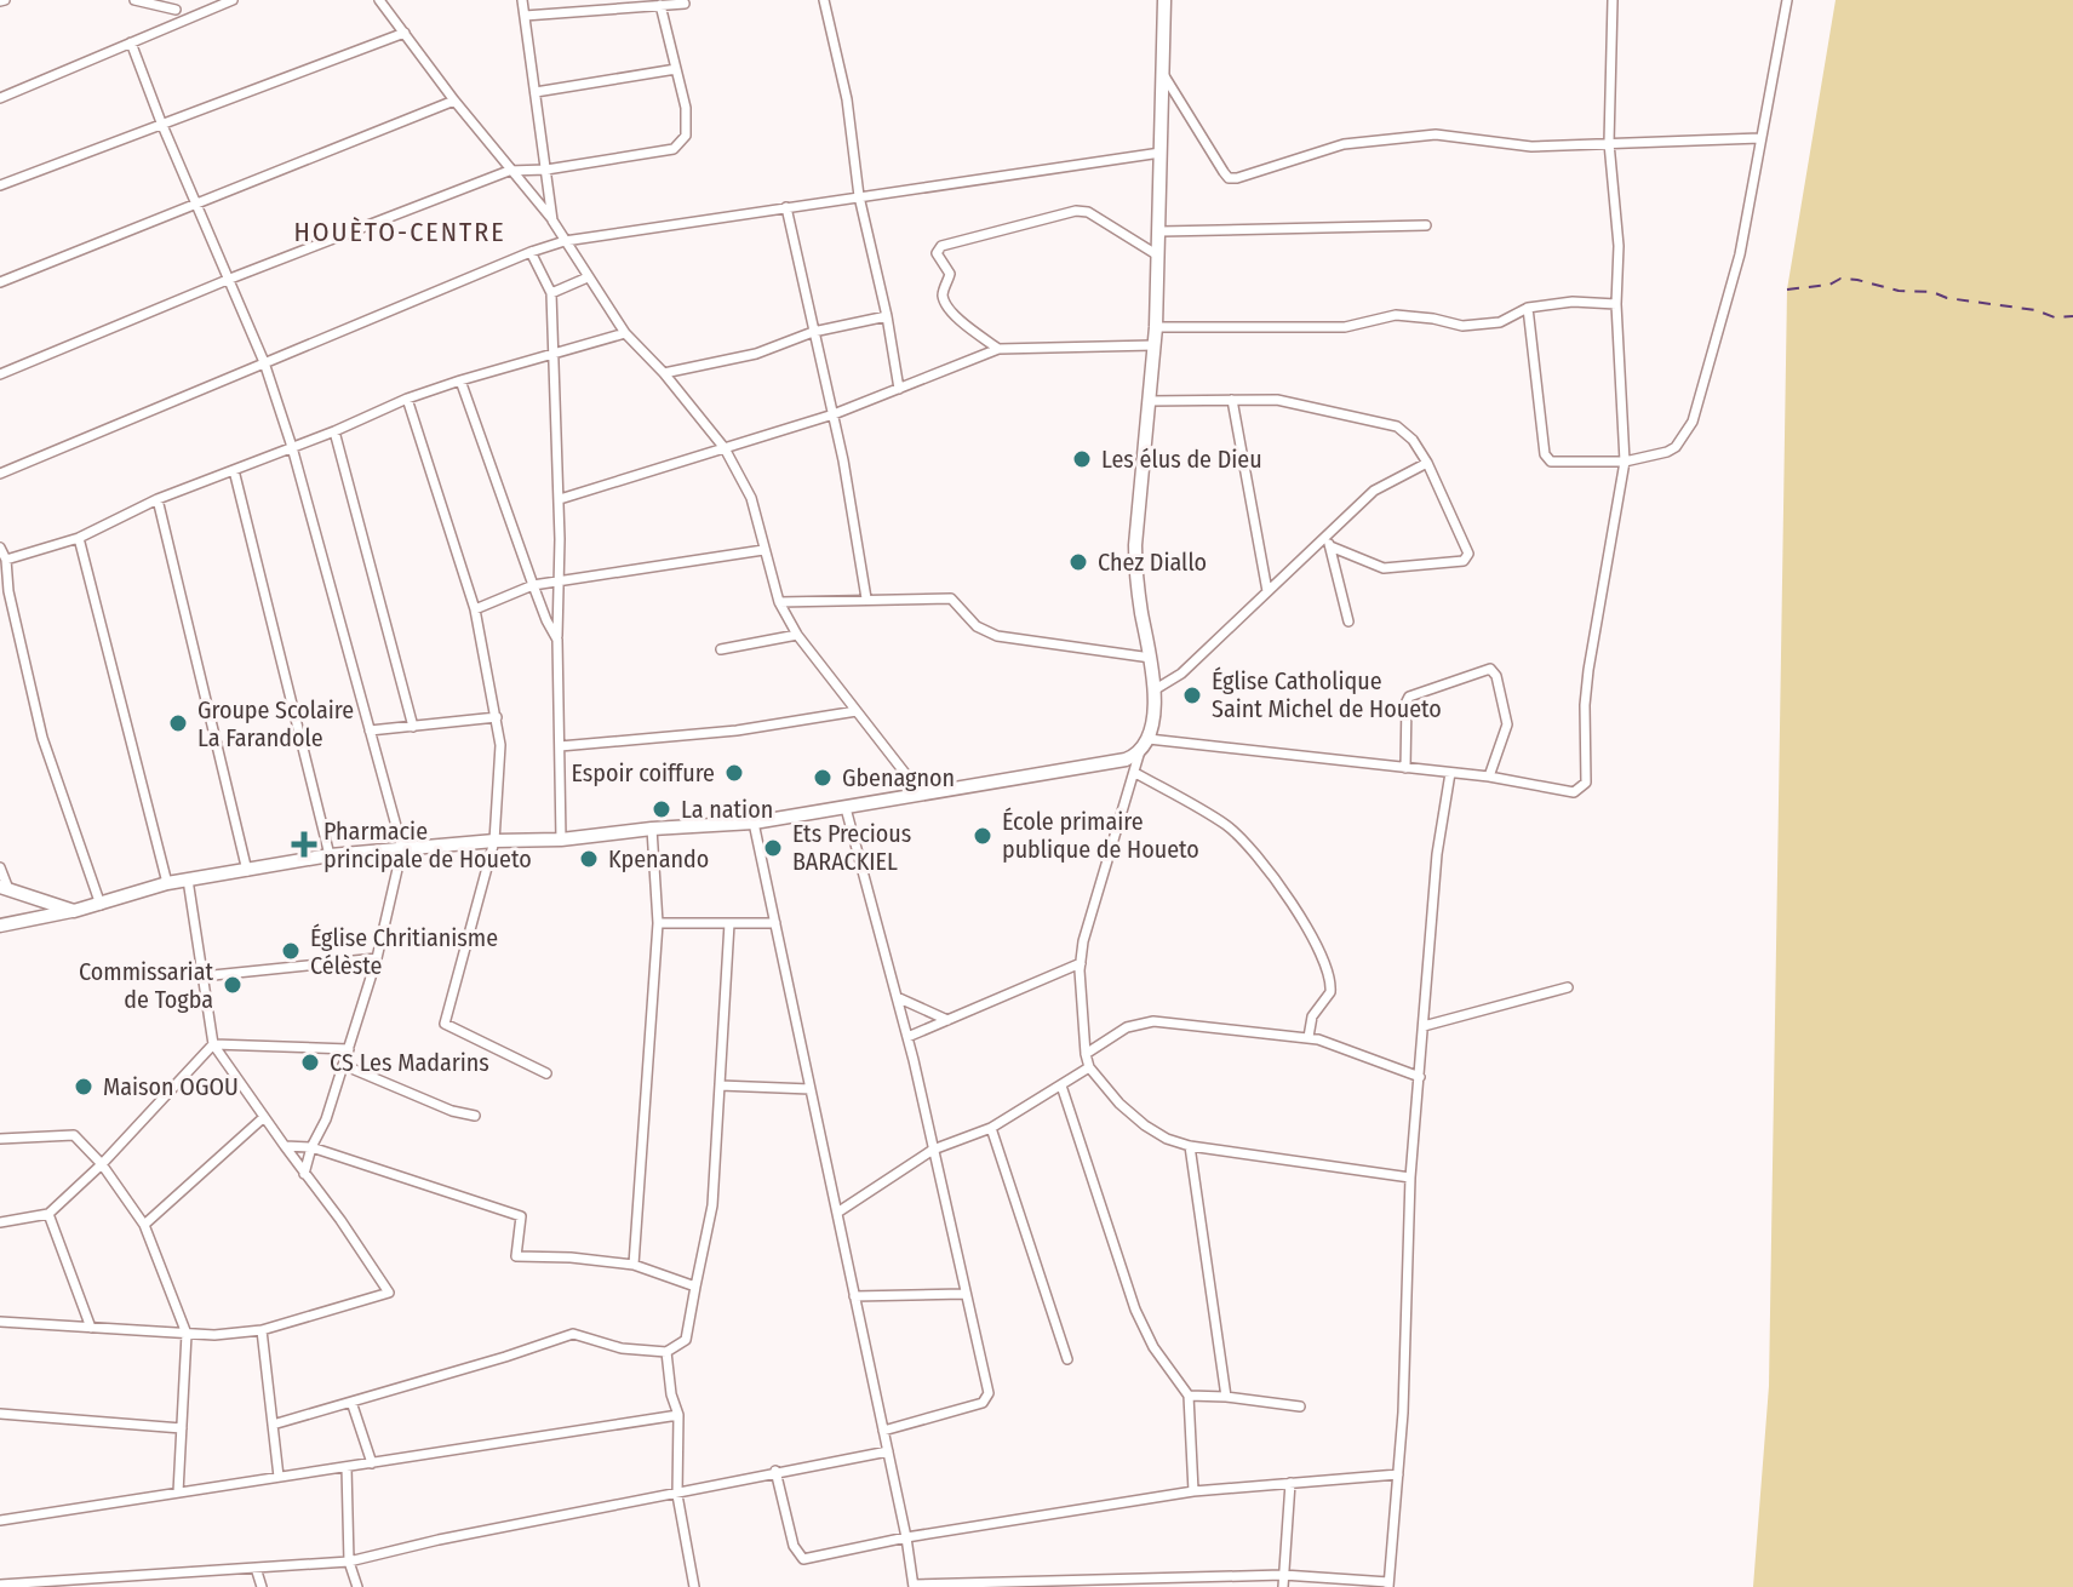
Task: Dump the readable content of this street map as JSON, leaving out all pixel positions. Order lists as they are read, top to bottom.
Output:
{
  "districts": ["HOUÈTO-CENTRE"],
  "places": {
    "other": [
      "Les élus de Dieu",
      "Chez Diallo",
      "Église Catholique Saint Michel de Houeto",
      "Groupe Scolaire La Farandole",
      "Espoir coiffure",
      "Gbenagnon",
      "La nation",
      "École primaire publique de Houeto",
      "Ets Precious BARACKIEL",
      "Kpenando",
      "Église Chritianisme Célèste",
      "Commissariat de Togba",
      "CS Les Madarins",
      "Maison OGOU"
    ],
    "health": ["Pharmacie principale de Houeto"]
  }
}
